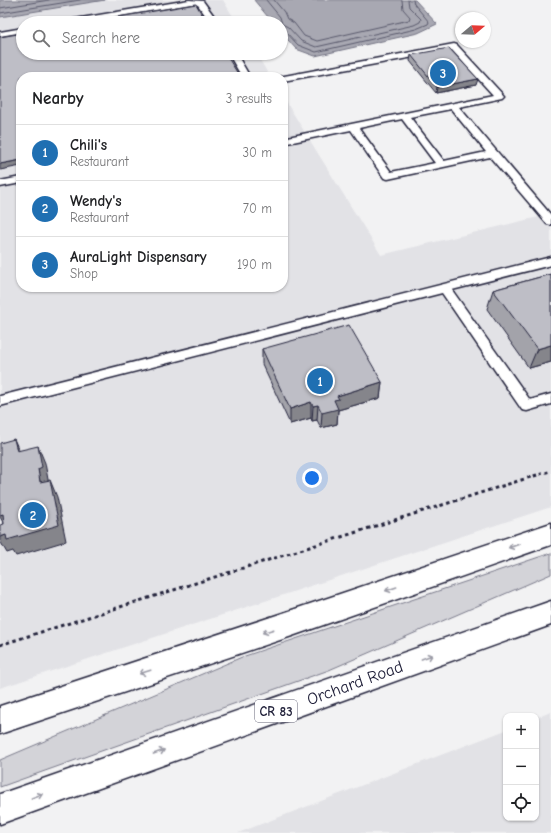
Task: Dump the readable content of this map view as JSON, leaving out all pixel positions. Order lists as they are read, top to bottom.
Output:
{
  "streets": {
    "main road": ["Orchard Road", "CR 83"]
  },
  "north": "right",
  "page": {
    "search": "Search here",
    "pins": ["3", "1", "2"],
    "heading": ["Nearby", "3 results"],
    "list": [
      {
        "mark": "1",
        "name": "Chili's",
        "note": "Restaurant",
        "value": "30 m"
      },
      {
        "mark": "2",
        "name": "Wendy's",
        "note": "Restaurant",
        "value": "70 m"
      },
      {
        "mark": "3",
        "name": "AuraLight Dispensary",
        "note": "Shop",
        "value": "190 m"
      }
    ],
    "map_buttons": ["+", "−"]
  }
}
